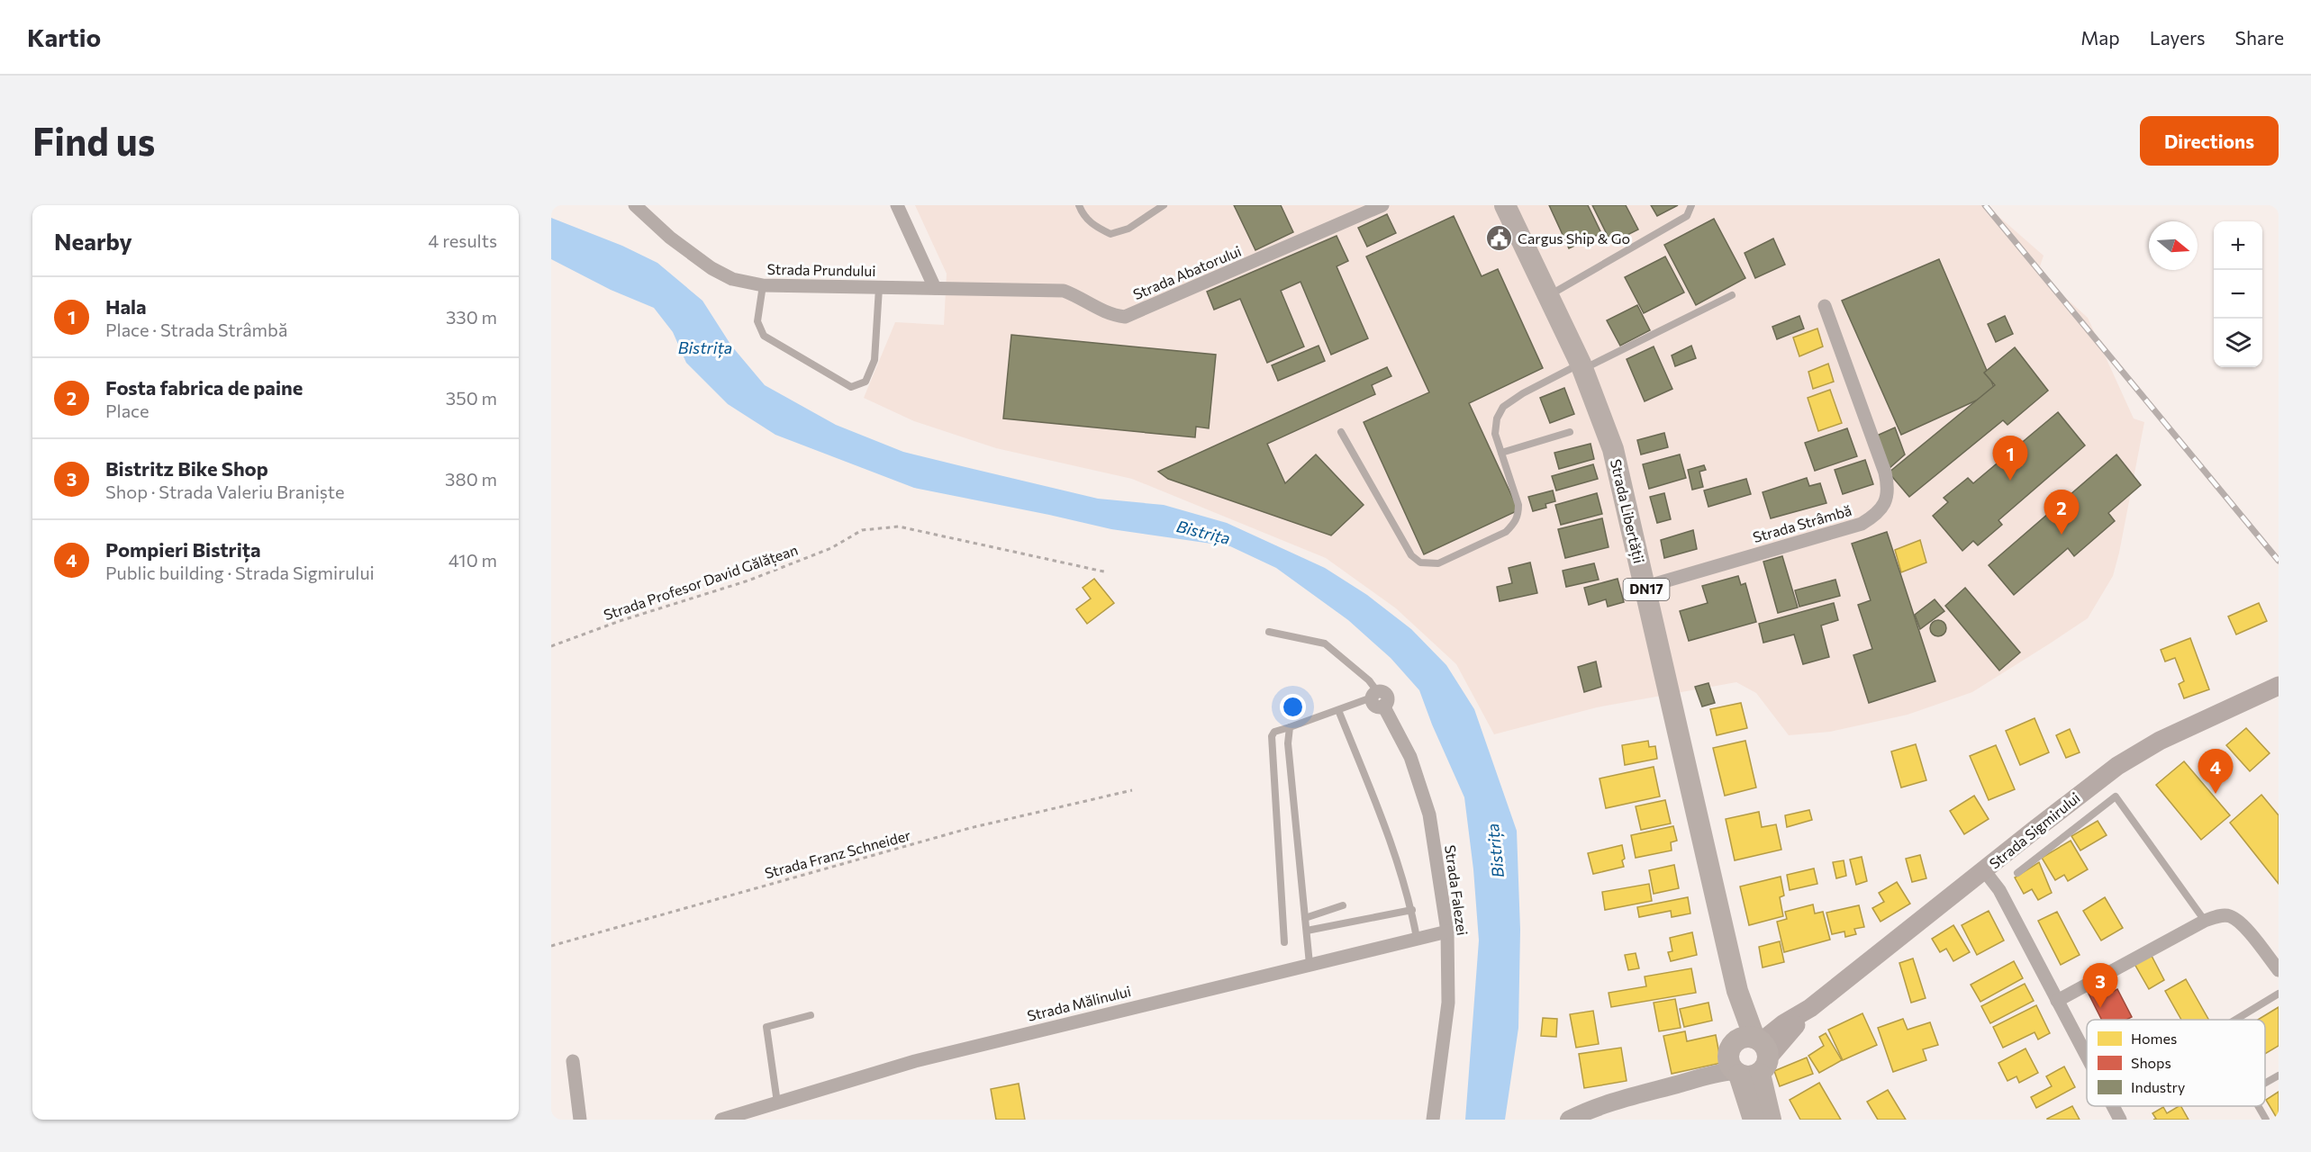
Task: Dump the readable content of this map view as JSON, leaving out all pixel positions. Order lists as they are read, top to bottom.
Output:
{
  "streets": {
    "main road": ["Strada Libertății", "DN17", "Strada Sigmirului"],
    "street": [
      "Strada Prundului",
      "Strada Abatorului",
      "Strada Strâmbă",
      "Strada Falezei",
      "Strada Mălinului"
    ],
    "path": ["Strada Profesor David Gălățean", "Strada Franz Schneider"]
  },
  "crossings": [
    ["Strada Prundului", "Strada Abatorului"],
    ["Strada Libertății", "Strada Strâmbă"],
    ["Strada Libertății", "Strada Sigmirului"],
    ["Strada Falezei", "Strada Mălinului"]
  ],
  "water": ["Bistrița"],
  "places": {
    "public building": ["Cargus Ship & Go"]
  },
  "legend": ["Homes", "Shops", "Industry"],
  "north": "right",
  "page": {
    "header": "Kartio",
    "nav": ["Map", "Layers", "Share"],
    "buttons": "Directions",
    "title": "Find us",
    "heading": ["Nearby", "4 results"],
    "map_buttons": ["+", "−"],
    "list": [
      {
        "mark": "1",
        "name": "Hala",
        "note": "Place · Strada Strâmbă",
        "value": "330 m"
      },
      {
        "mark": "2",
        "name": "Fosta fabrica de paine",
        "note": "Place",
        "value": "350 m"
      },
      {
        "mark": "3",
        "name": "Bistritz Bike Shop",
        "note": "Shop · Strada Valeriu Braniște",
        "value": "380 m"
      },
      {
        "mark": "4",
        "name": "Pompieri Bistrița",
        "note": "Public building · Strada Sigmirului",
        "value": "410 m"
      }
    ],
    "pins": [
      "1",
      "2",
      "4",
      "3"
    ]
  }
}
